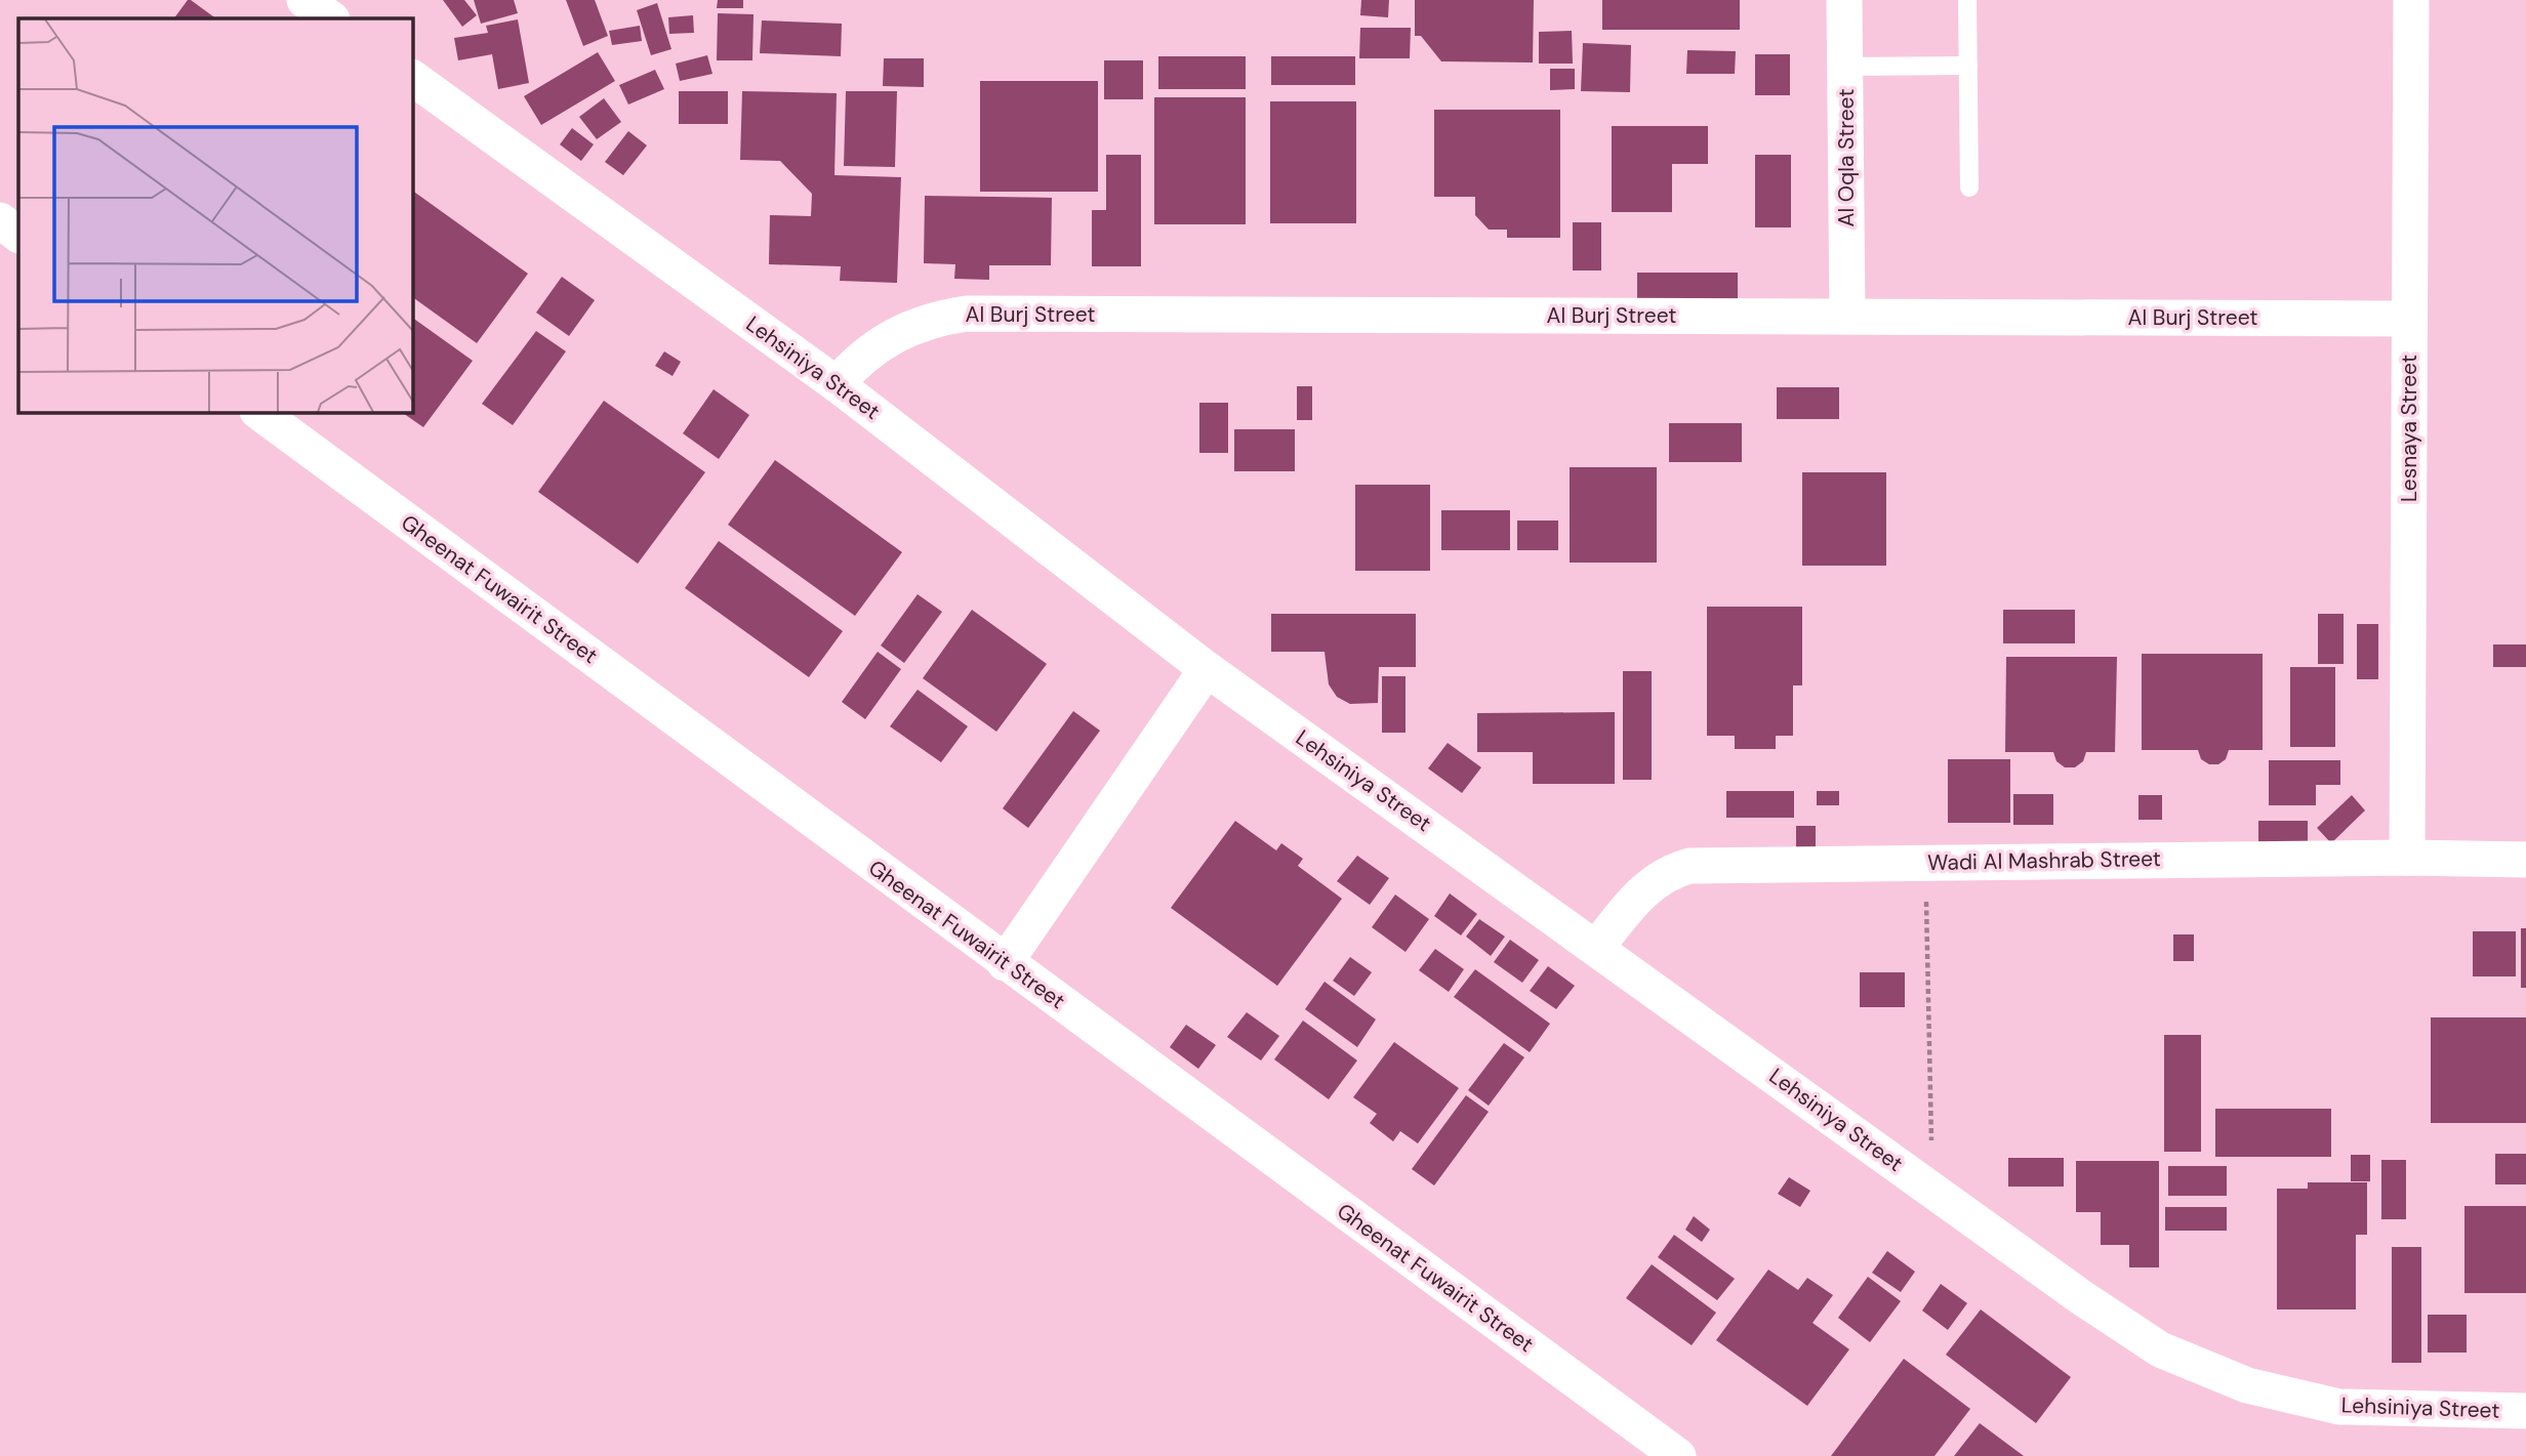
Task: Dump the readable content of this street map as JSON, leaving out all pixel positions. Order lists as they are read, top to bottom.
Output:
{
  "streets": {
    "street": [
      "Al Oqla Street",
      "Al Burj Street",
      "Lehsiniya Street",
      "Lesnaya Street",
      "Gheenat Fuwairit Street",
      "Wadi Al Mashrab Street"
    ]
  },
  "crossings": [
    ["Al Oqla Street", "Al Burj Street"],
    ["Al Burj Street", "Lehsiniya Street"],
    ["Al Burj Street", "Lesnaya Street"],
    ["Lehsiniya Street", "Wadi Al Mashrab Street"],
    ["Lesnaya Street", "Wadi Al Mashrab Street"]
  ]
}
